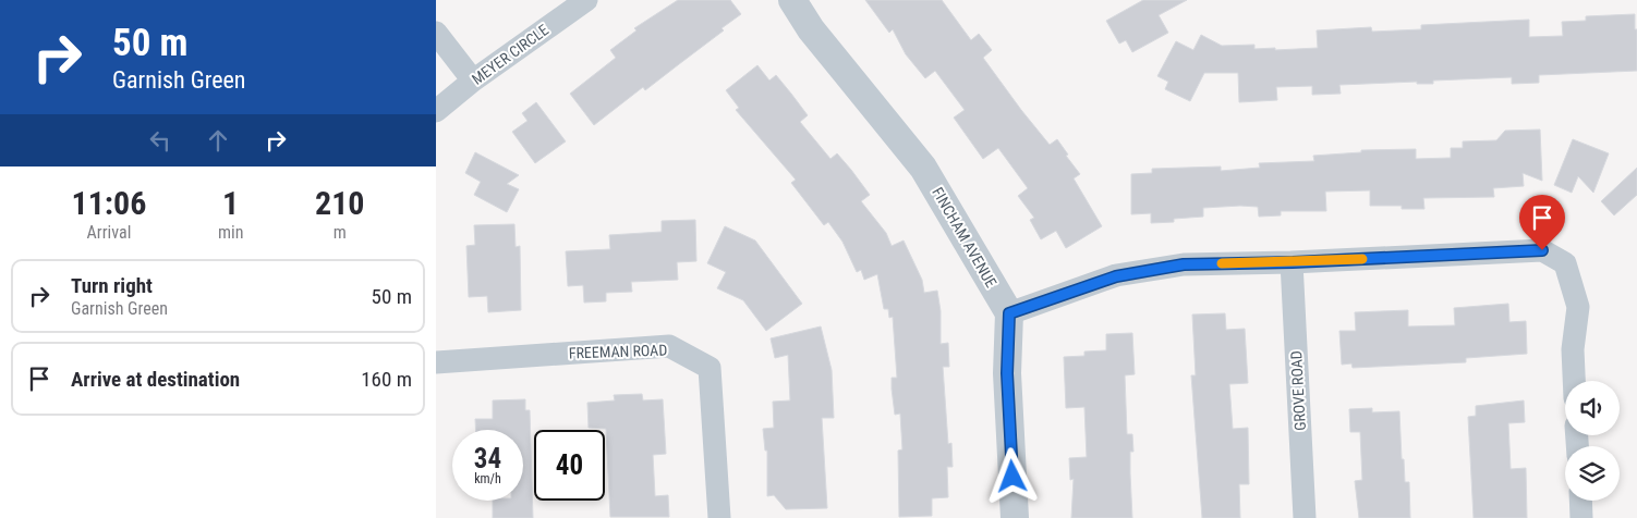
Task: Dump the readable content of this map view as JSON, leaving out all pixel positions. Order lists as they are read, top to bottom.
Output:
{
  "streets": {
    "street": [
      "MEYER CIRCLE",
      "FINCHAM AVENUE",
      "FREEMAN ROAD",
      "GROVE ROAD"
    ]
  },
  "page": {
    "turn": ["50 m", "Garnish Green"],
    "eta": [
      "11:06",
      "Arrival",
      "1",
      "min",
      "210",
      "m"
    ],
    "list": [
      {
        "name": "Turn right",
        "note": "Garnish Green",
        "value": "50 m"
      },
      {
        "name": "Arrive at destination",
        "value": "160 m"
      }
    ],
    "speed": "34 km/h",
    "limit": "40"
  }
}
